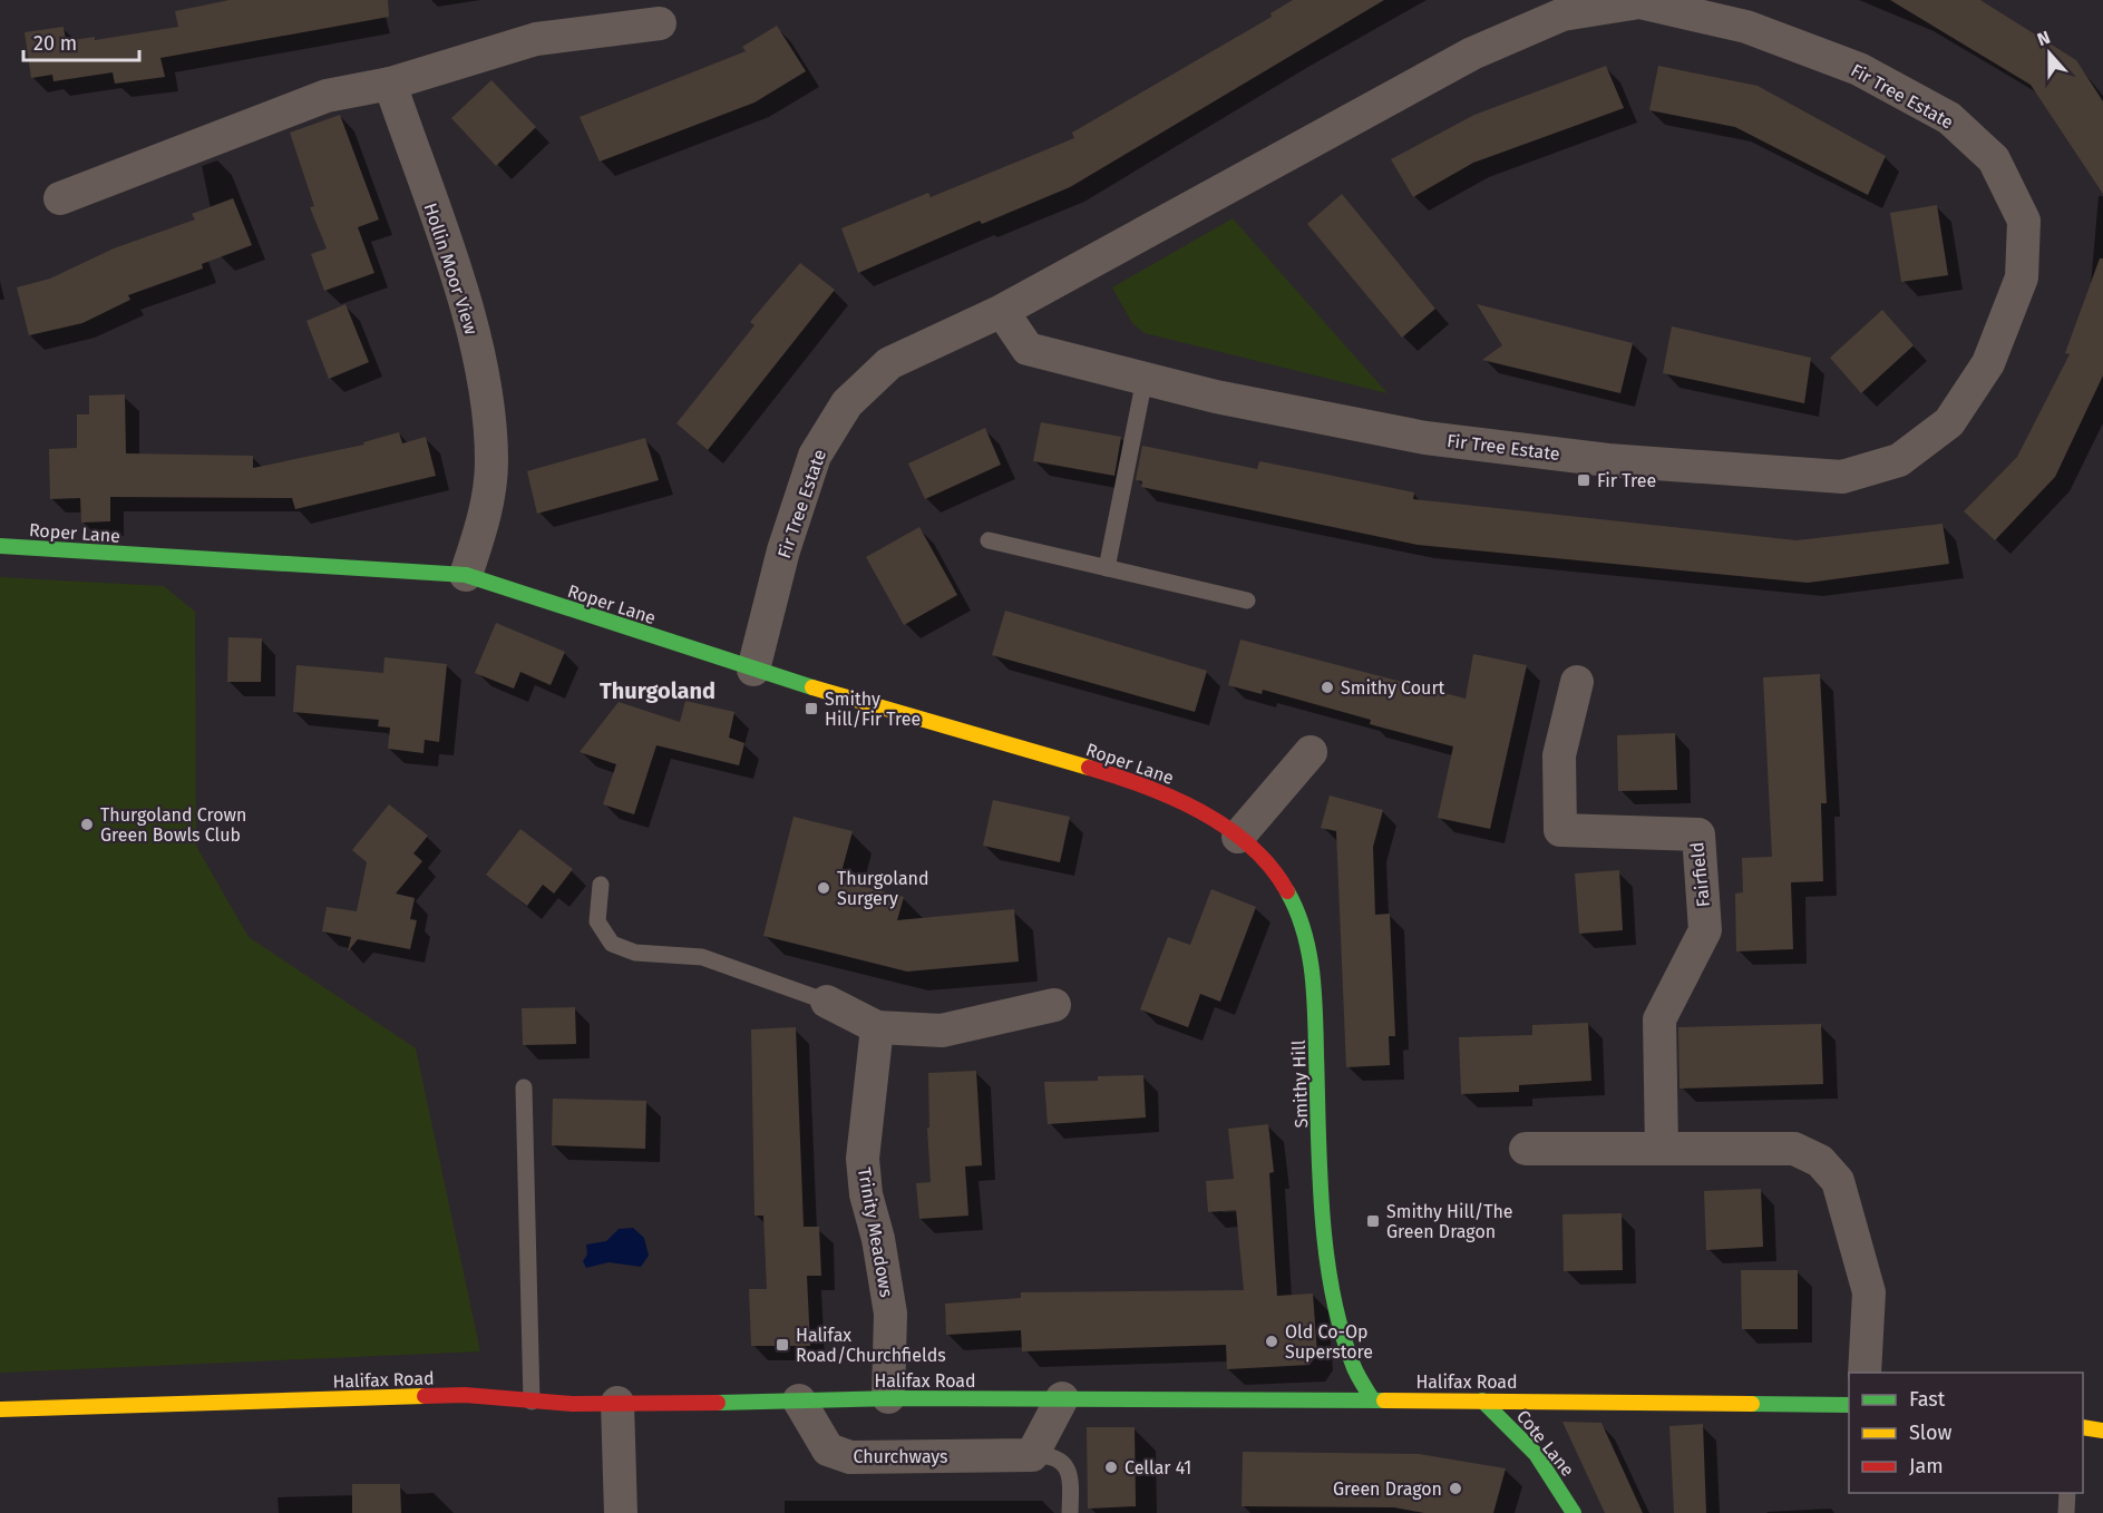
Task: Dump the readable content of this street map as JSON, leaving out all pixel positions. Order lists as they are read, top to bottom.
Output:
{
  "streets": {
    "main road": [
      "Roper Lane",
      "Smithy Hill",
      "Halifax Road",
      "Cote Lane"
    ],
    "street": [
      "Fir Tree Estate",
      "Hollin Moor View",
      "Fairfield",
      "Trinity Meadows",
      "Churchways"
    ]
  },
  "crossings": [
    ["Fir Tree Estate", "Roper Lane"],
    ["Hollin Moor View", "Roper Lane"],
    ["Roper Lane", "Smithy Hill"],
    ["Smithy Hill", "Halifax Road"],
    ["Trinity Meadows", "Halifax Road"],
    ["Halifax Road", "Cote Lane"],
    ["Halifax Road", "Churchways"]
  ],
  "districts": ["Thurgoland"],
  "places": {
    "transit": [
      "Fir Tree",
      "Smithy Hill/Fir Tree",
      "Smithy Hill/The Green Dragon",
      "Halifax Road/Churchfields"
    ],
    "other": [
      "Smithy Court",
      "Thurgoland Crown Green Bowls Club",
      "Thurgoland Surgery",
      "Old Co-Op Superstore",
      "Cellar 41",
      "Green Dragon"
    ]
  },
  "legend": ["Fast", "Slow", "Jam"],
  "scale_bar": "20 m",
  "north": "top"
}
